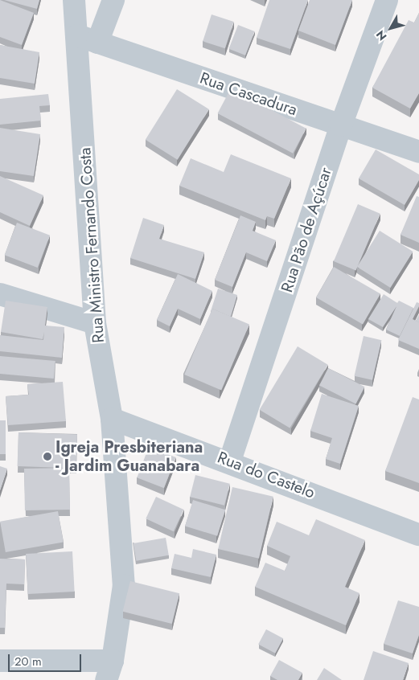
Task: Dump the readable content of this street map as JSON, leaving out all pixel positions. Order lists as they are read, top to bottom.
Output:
{
  "streets": {
    "street": [
      "Rua Cascadura",
      "Rua Pão de Açúcar",
      "Rua Ministro Fernando Costa",
      "Rua do Castelo"
    ]
  },
  "crossings": [
    ["Rua Cascadura", "Rua Pão de Açúcar"],
    ["Rua Cascadura", "Rua Ministro Fernando Costa"],
    ["Rua Pão de Açúcar", "Rua do Castelo"],
    ["Rua Ministro Fernando Costa", "Rua do Castelo"]
  ],
  "places": ["Igreja Presbiteriana - Jardim Guanabara"],
  "scale_bar": "20 m",
  "north": "bottom left"
}
